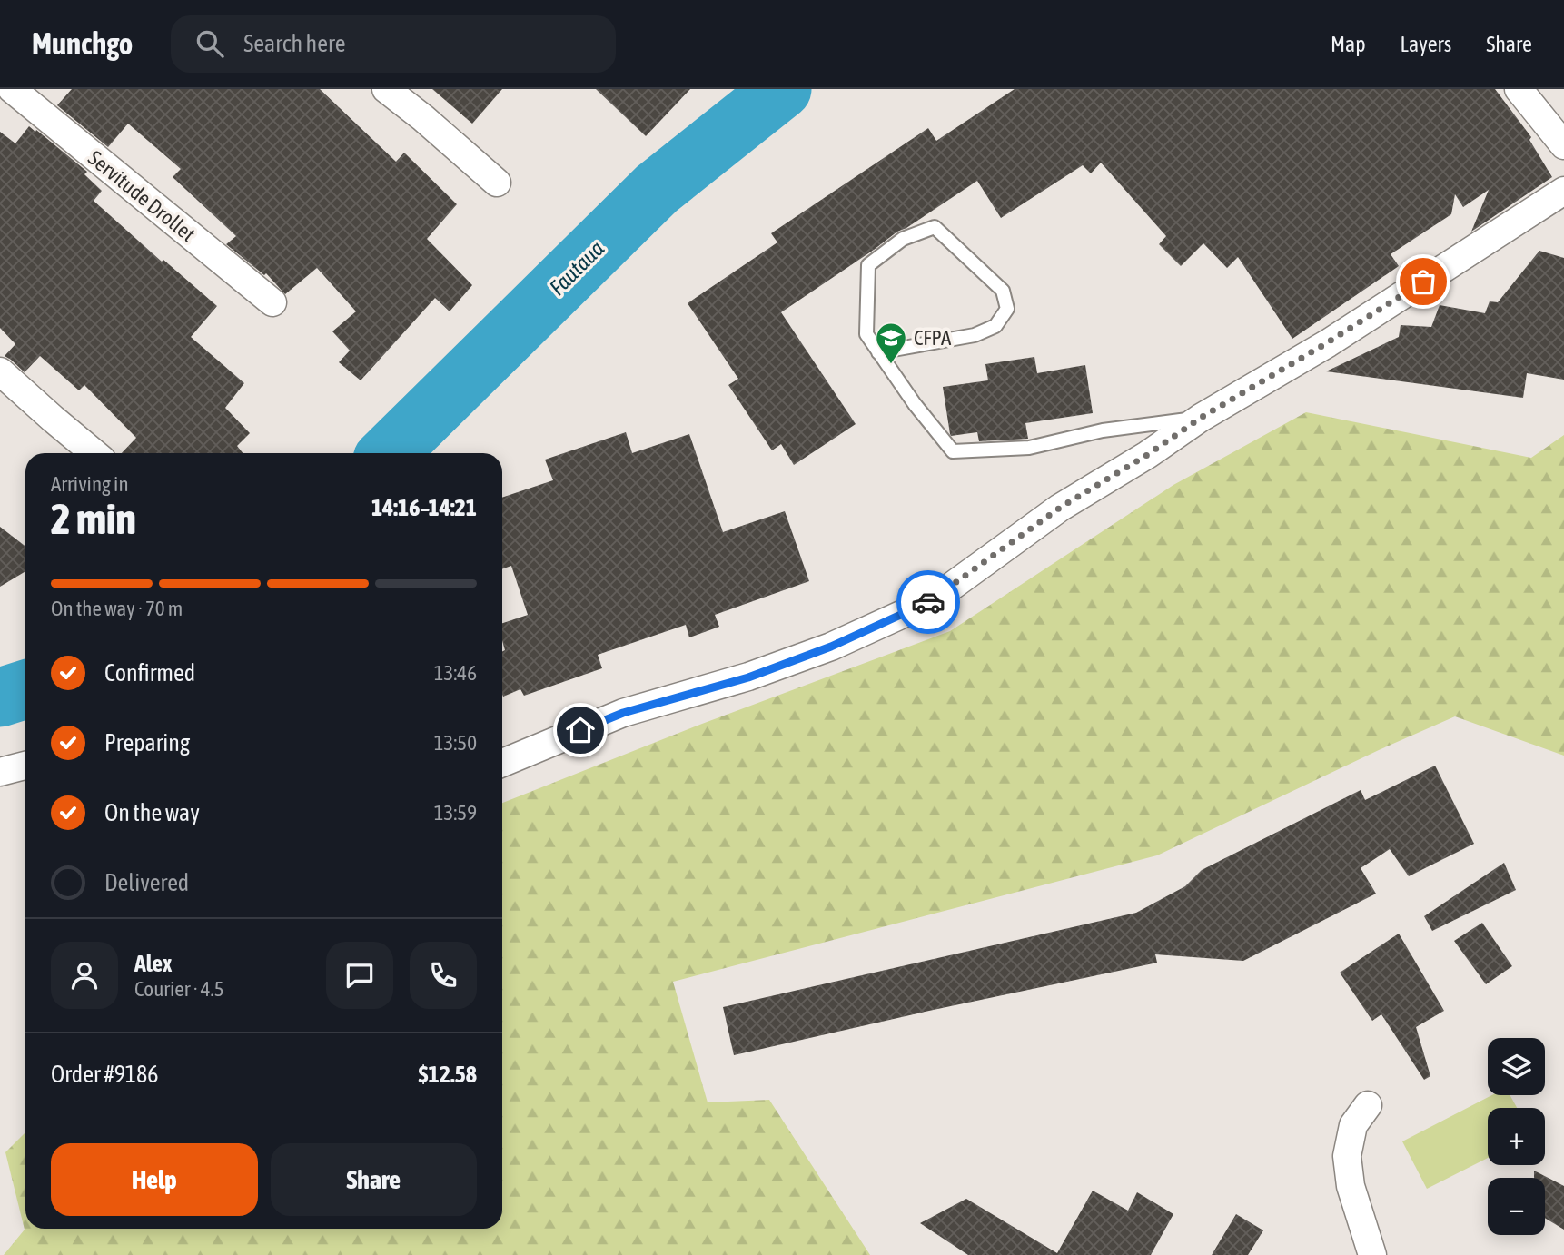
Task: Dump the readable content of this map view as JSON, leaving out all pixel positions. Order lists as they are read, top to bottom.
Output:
{
  "streets": {
    "street": ["Servitude Drollet"]
  },
  "water": ["Fautaua"],
  "places": {
    "school or university": ["CFPA"]
  },
  "page": {
    "header": "Munchgo",
    "search": "Search here",
    "nav": ["Map", "Layers", "Share"],
    "heading": ["2 min", "Arriving in", "14:16–14:21"],
    "panel": [
      "Alex",
      "Courier · 4.5",
      "Order #9186",
      "$12.58"
    ],
    "bar": "On the way · 70 m",
    "list": [
      ["Confirmed", "13:46"],
      ["Preparing", "13:50"],
      ["On the way", "13:59"],
      "Delivered"
    ],
    "map_buttons": ["+", "−"],
    "buttons": ["Help", "Share"]
  }
}
